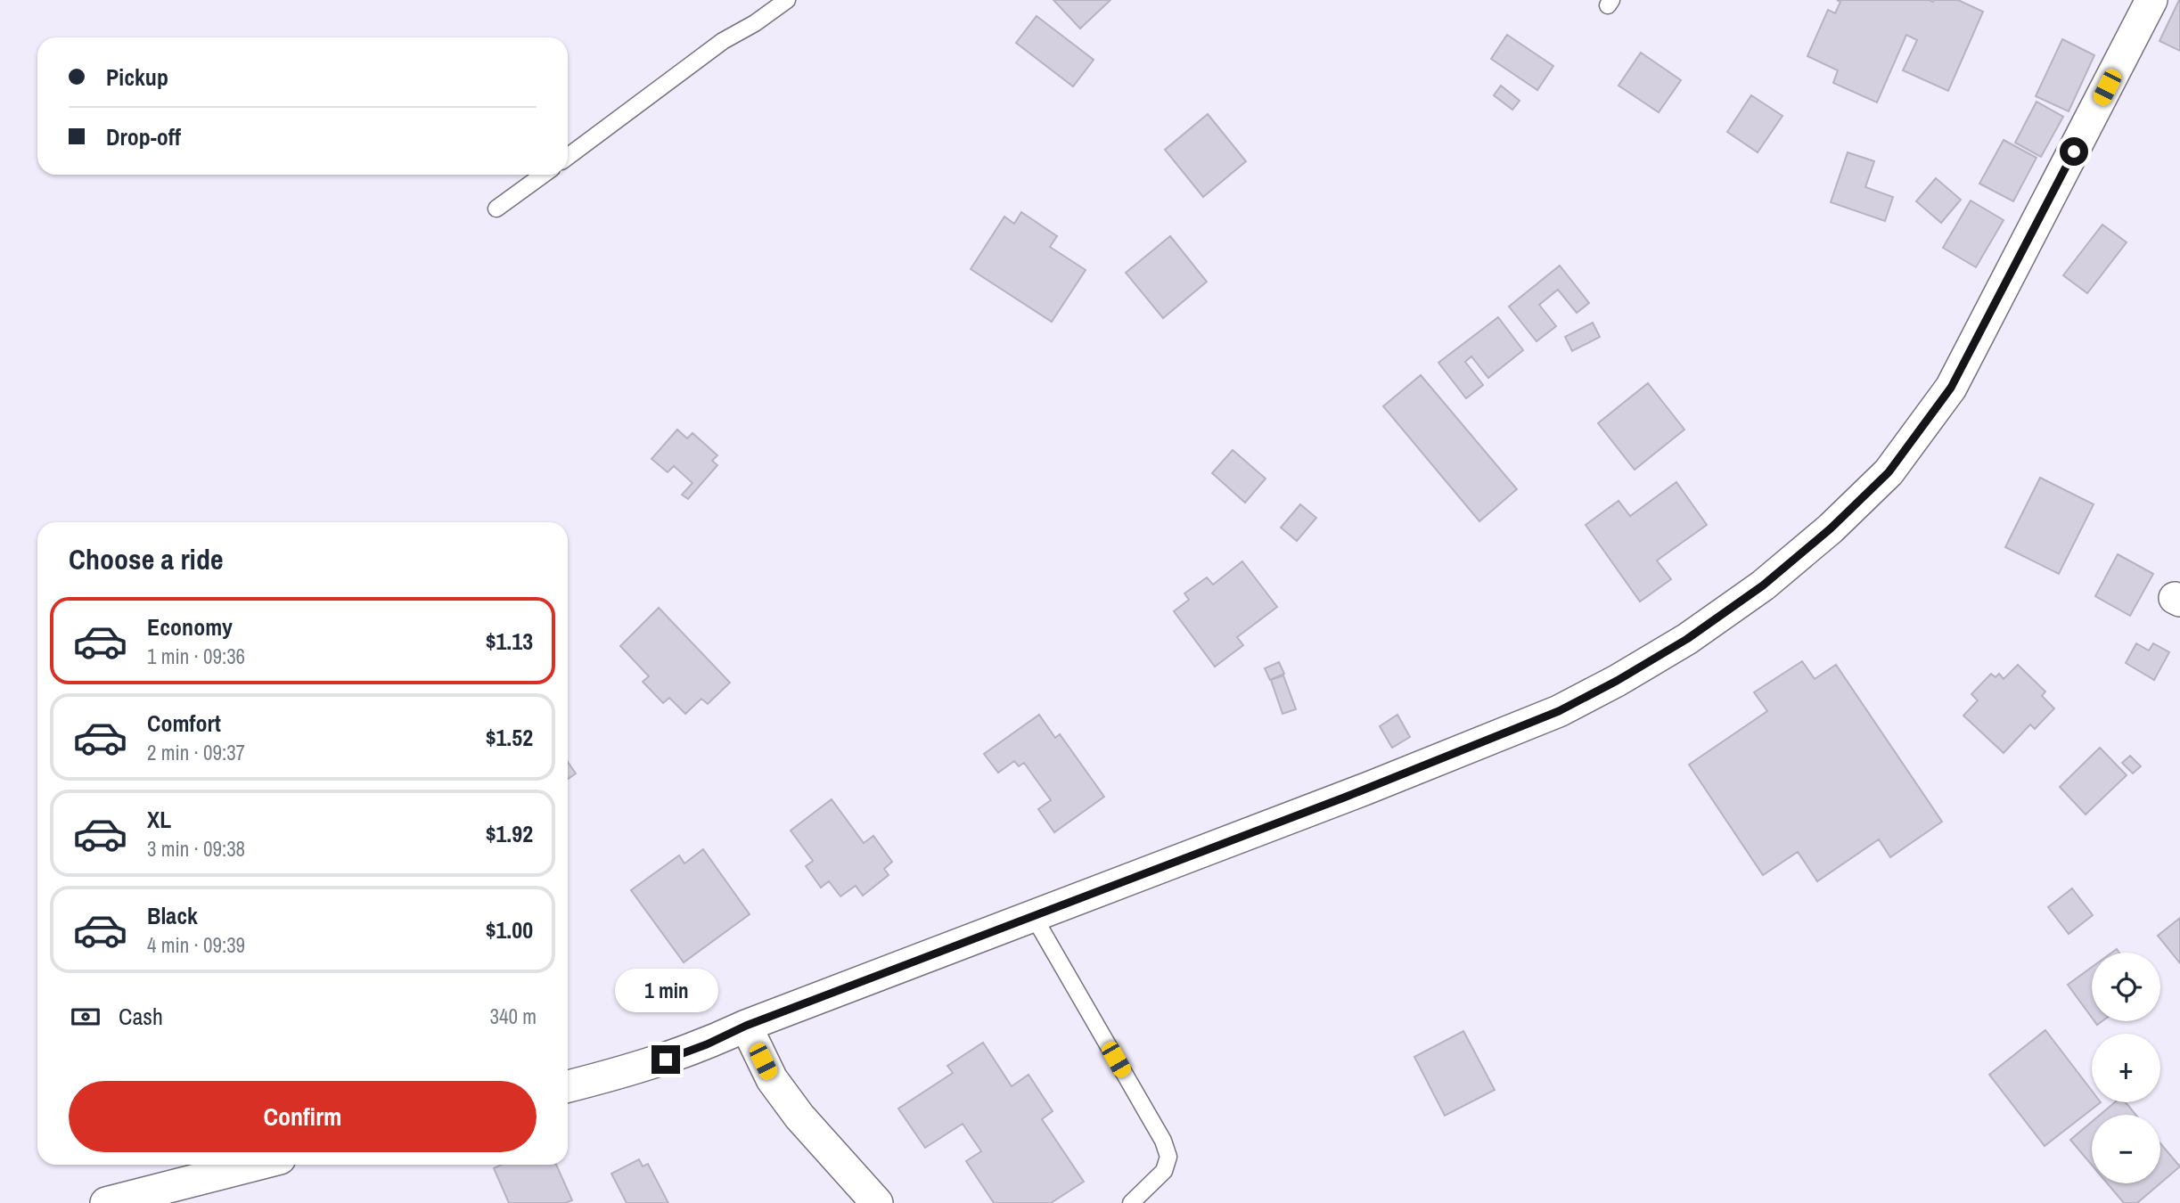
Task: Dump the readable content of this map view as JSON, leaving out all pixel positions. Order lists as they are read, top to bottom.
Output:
{
  "page": {
    "banner": ["Pickup", "Drop-off"],
    "heading": "Choose a ride",
    "list": [
      {
        "name": "Economy",
        "note": "1 min · 09:36",
        "value": "$1.13"
      },
      {
        "name": "Comfort",
        "note": "2 min · 09:37",
        "value": "$1.52"
      },
      {
        "name": "XL",
        "note": "3 min · 09:38",
        "value": "$1.92"
      },
      {
        "name": "Black",
        "note": "4 min · 09:39",
        "value": "$1.00"
      }
    ],
    "map_buttons": ["+", "−"],
    "bubble": "1 min",
    "pay": ["Cash", "340 m"],
    "buttons": "Confirm"
  }
}
